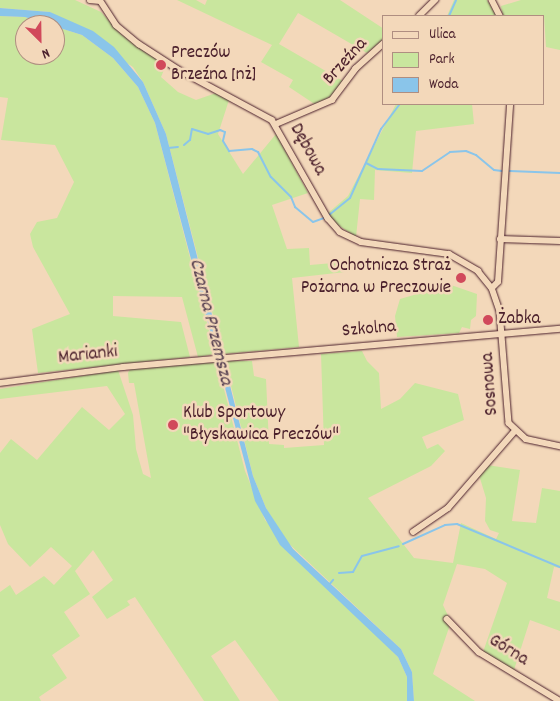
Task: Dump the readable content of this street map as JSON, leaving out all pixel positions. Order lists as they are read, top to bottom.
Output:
{
  "streets": {
    "street": [
      "Brzeźna",
      "Dębowa",
      "Szkolna",
      "Marianki",
      "Sosnowa",
      "Górna"
    ]
  },
  "crossings": [
    ["Brzeźna", "Dębowa"],
    ["Dębowa", "Sosnowa"],
    ["Szkolna", "Marianki"],
    ["Szkolna", "Sosnowa"]
  ],
  "water": ["Czarna Przemsza"],
  "places": [
    "Preczów Brzeźna [nż]",
    "Ochotnicza Straż Pożarna w Preczowie",
    "Żabka",
    "Klub Sportowy \"Błyskawica Preczów\""
  ],
  "legend": ["Ulica", "Park", "Woda"],
  "north": "bottom right"
}
